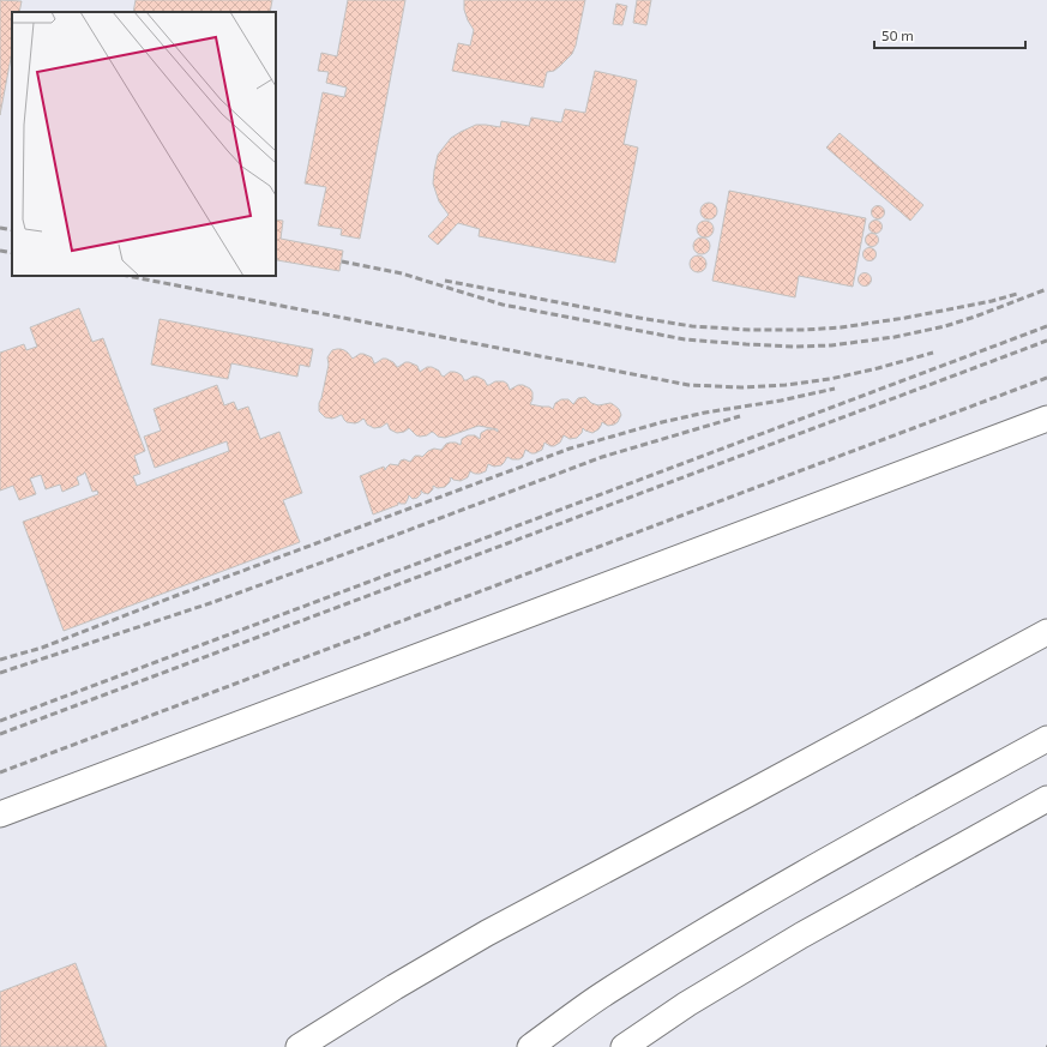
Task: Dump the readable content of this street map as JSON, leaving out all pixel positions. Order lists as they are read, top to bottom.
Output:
{
  "scale_bar": "50 m"
}
